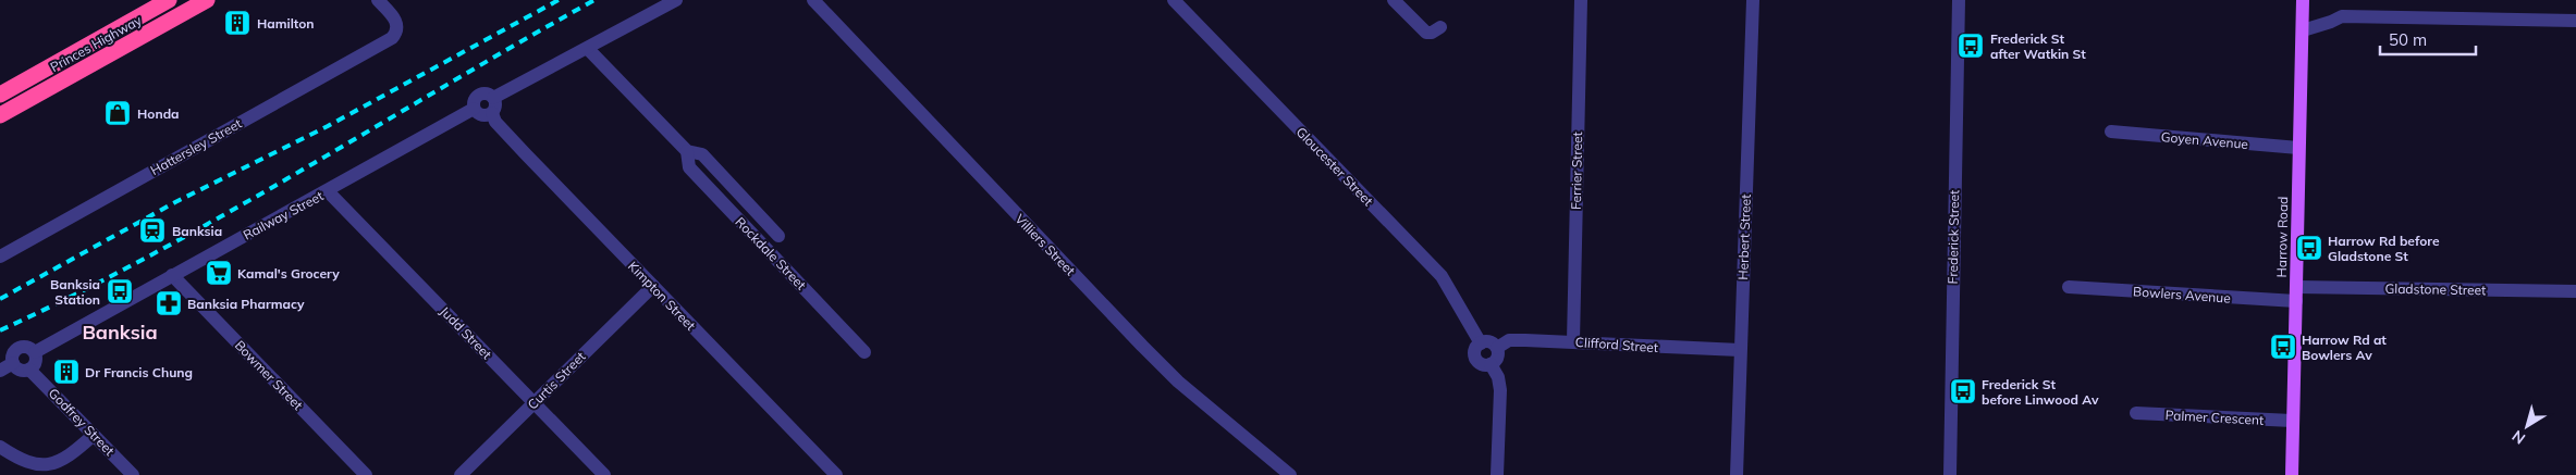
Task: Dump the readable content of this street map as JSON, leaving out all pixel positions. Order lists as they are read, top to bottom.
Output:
{
  "streets": {
    "highway": ["Princes Highway"],
    "main road": ["Harrow Road"],
    "street": [
      "Goyen Avenue",
      "Hattersley Street",
      "Gloucester Street",
      "Ferrier Street",
      "Railway Street",
      "Herbert Street",
      "Frederick Street",
      "Villiers Street",
      "Rockdale Street",
      "Gladstone Street",
      "Bowlers Avenue",
      "Kimpton Street",
      "Judd Street",
      "Clifford Street",
      "Bowmer Street",
      "Curtis Street",
      "Palmer Crescent",
      "Godfrey Street"
    ]
  },
  "crossings": [
    ["Goyen Avenue", "Harrow Road"],
    ["Gloucester Street", "Clifford Street"],
    ["Ferrier Street", "Clifford Street"],
    ["Railway Street", "Kimpton Street"],
    ["Railway Street", "Judd Street"],
    ["Railway Street", "Bowmer Street"],
    ["Railway Street", "Godfrey Street"],
    ["Herbert Street", "Clifford Street"],
    ["Harrow Road", "Gladstone Street"],
    ["Harrow Road", "Bowlers Avenue"],
    ["Harrow Road", "Palmer Crescent"],
    ["Kimpton Street", "Curtis Street"],
    ["Judd Street", "Curtis Street"]
  ],
  "districts": ["Banksia"],
  "places": {
    "building": ["Hamilton", "Dr Francis Chung"],
    "bus stop": [
      "Frederick St after Watkin St",
      "Harrow Rd before Gladstone St",
      "Banksia Station",
      "Harrow Rd at Bowlers Av",
      "Frederick St before Linwood Av"
    ],
    "shop": ["Honda"],
    "station": ["Banksia"],
    "supermarket": ["Kamal's Grocery"],
    "pharmacy": ["Banksia Pharmacy"]
  },
  "scale_bar": "50 m",
  "north": "bottom left"
}
